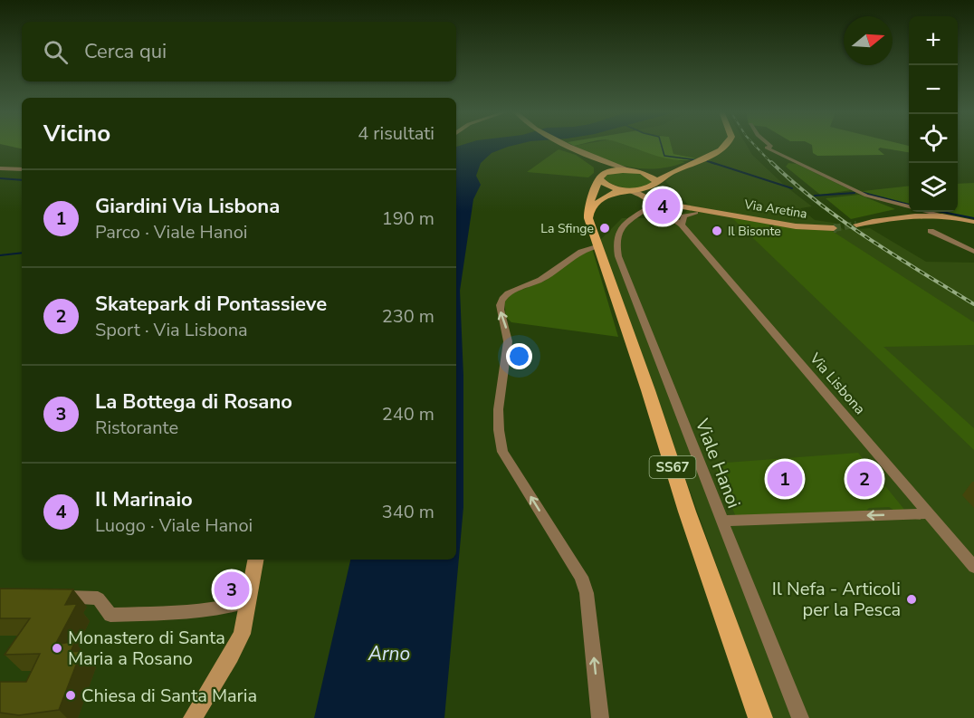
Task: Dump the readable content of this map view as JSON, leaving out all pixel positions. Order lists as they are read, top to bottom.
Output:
{
  "streets": {
    "main road": ["Via Aretina", "Viale Hanoi", "SS67"],
    "street": ["Via Lisbona"]
  },
  "crossings": [
    ["Via Aretina", "Via Lisbona"],
    ["Via Aretina", "Viale Hanoi"],
    ["Via Lisbona", "Viale Hanoi"]
  ],
  "water": ["Arno"],
  "places": [
    "La Sfinge",
    "Il Bisonte",
    "Il Nefa - Articoli per la Pesca",
    "Monastero di Santa Maria a Rosano",
    "Chiesa di Santa Maria"
  ],
  "north": "right",
  "page": {
    "map_buttons": ["+", "−"],
    "search": "Cerca qui",
    "heading": ["Vicino", "4 risultati"],
    "list": [
      {
        "mark": "1",
        "name": "Giardini Via Lisbona",
        "note": "Parco · Viale Hanoi",
        "value": "190 m"
      },
      {
        "mark": "2",
        "name": "Skatepark di Pontassieve",
        "note": "Sport · Via Lisbona",
        "value": "230 m"
      },
      {
        "mark": "3",
        "name": "La Bottega di Rosano",
        "note": "Ristorante",
        "value": "240 m"
      },
      {
        "mark": "4",
        "name": "Il Marinaio",
        "note": "Luogo · Viale Hanoi",
        "value": "340 m"
      }
    ],
    "pins": [
      "4",
      "1",
      "2",
      "3"
    ]
  }
}
